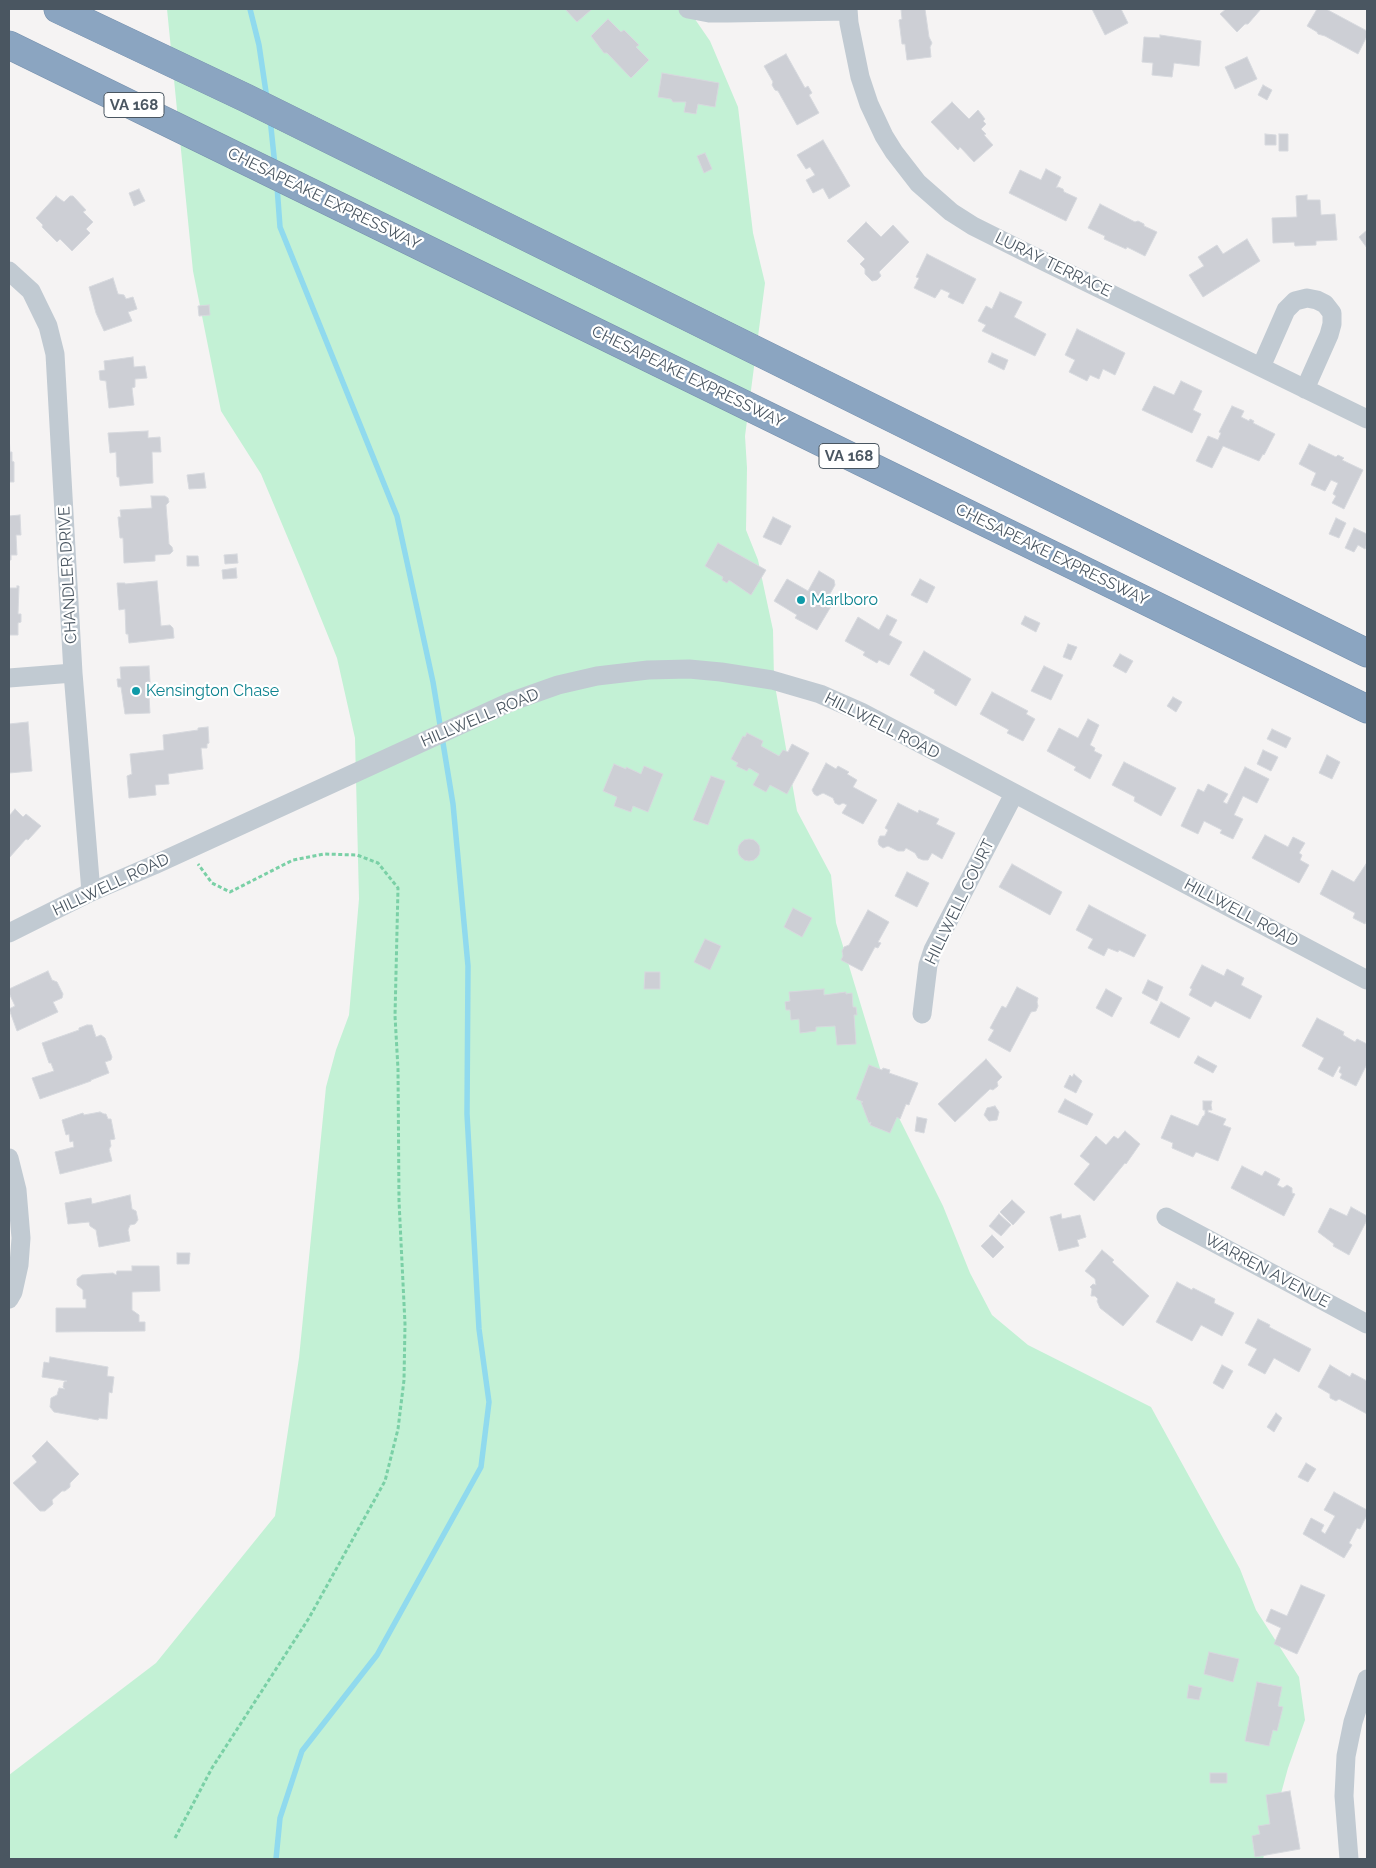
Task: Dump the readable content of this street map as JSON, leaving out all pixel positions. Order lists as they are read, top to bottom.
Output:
{
  "streets": {
    "highway": ["VA 168", "CHESAPEAKE EXPRESSWAY"],
    "street": [
      "LURAY TERRACE",
      "CHANDLER DRIVE",
      "HILLWELL ROAD",
      "HILLWELL COURT",
      "WARREN AVENUE"
    ]
  },
  "crossings": [
    ["CHANDLER DRIVE", "HILLWELL ROAD"],
    ["HILLWELL ROAD", "HILLWELL COURT"]
  ],
  "places": ["Marlboro", "Kensington Chase"]
}
